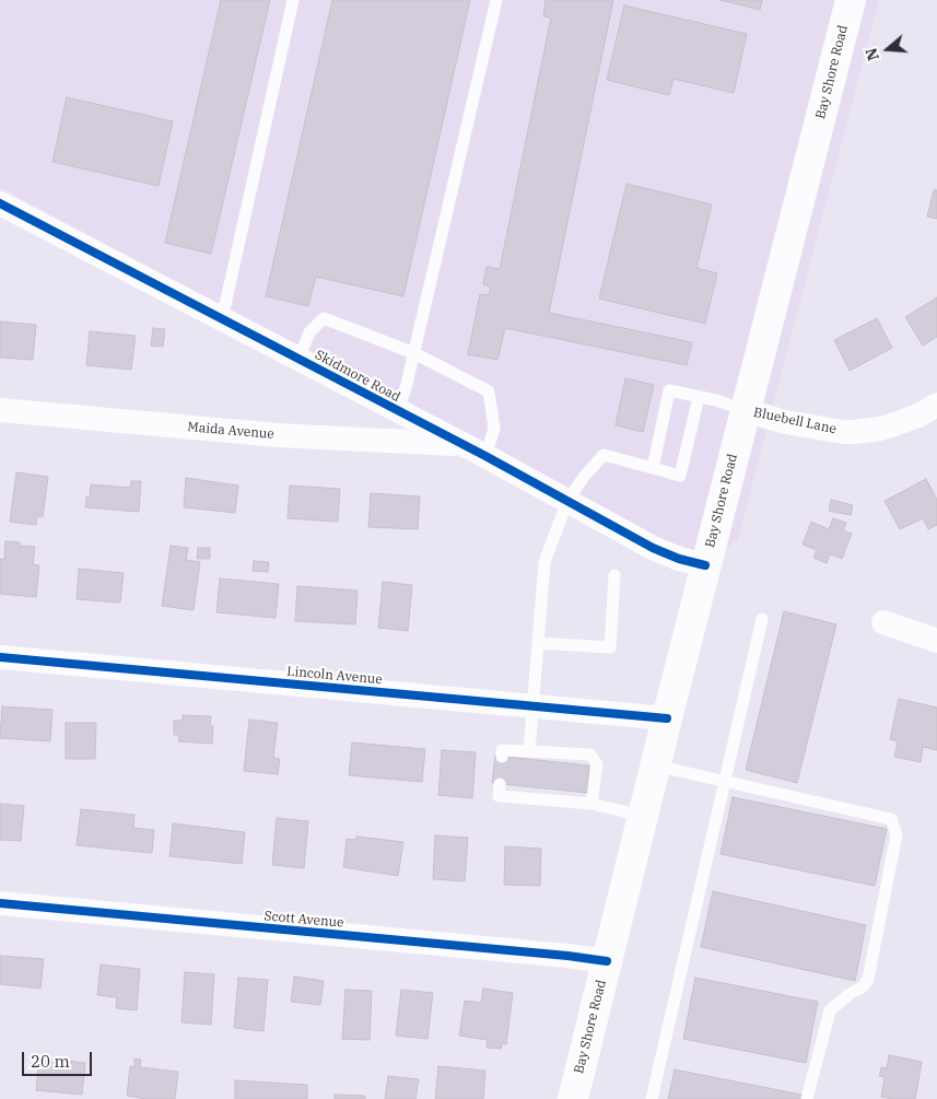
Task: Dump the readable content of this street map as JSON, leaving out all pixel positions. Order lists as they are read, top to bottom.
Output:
{
  "streets": {
    "main road": ["Bay Shore Road"],
    "street": [
      "Skidmore Road",
      "Bluebell Lane",
      "Maida Avenue",
      "Lincoln Avenue",
      "Scott Avenue"
    ]
  },
  "crossings": [
    ["Bay Shore Road", "Skidmore Road"],
    ["Bay Shore Road", "Bluebell Lane"],
    ["Bay Shore Road", "Lincoln Avenue"],
    ["Bay Shore Road", "Scott Avenue"],
    ["Skidmore Road", "Maida Avenue"]
  ],
  "scale_bar": "20 m",
  "north": "left"
}
